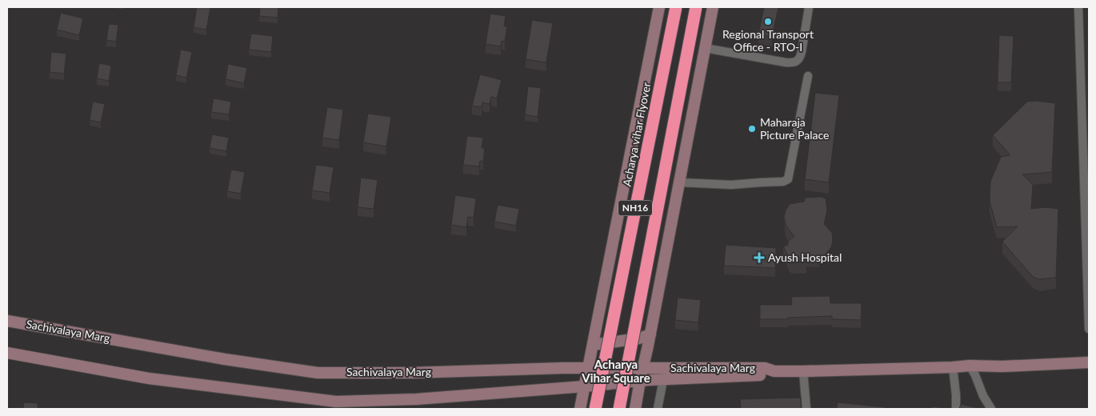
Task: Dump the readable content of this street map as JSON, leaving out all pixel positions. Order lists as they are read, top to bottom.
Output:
{
  "streets": {
    "highway": ["Acharya vihar Flyover", "NH16"],
    "main road": ["Sachivalaya Marg"]
  },
  "districts": ["Acharya Vihar Square"],
  "places": {
    "other": ["Regional Transport Office - RTO-I", "Maharaja Picture Palace"],
    "health": ["Ayush Hospital"]
  }
}
